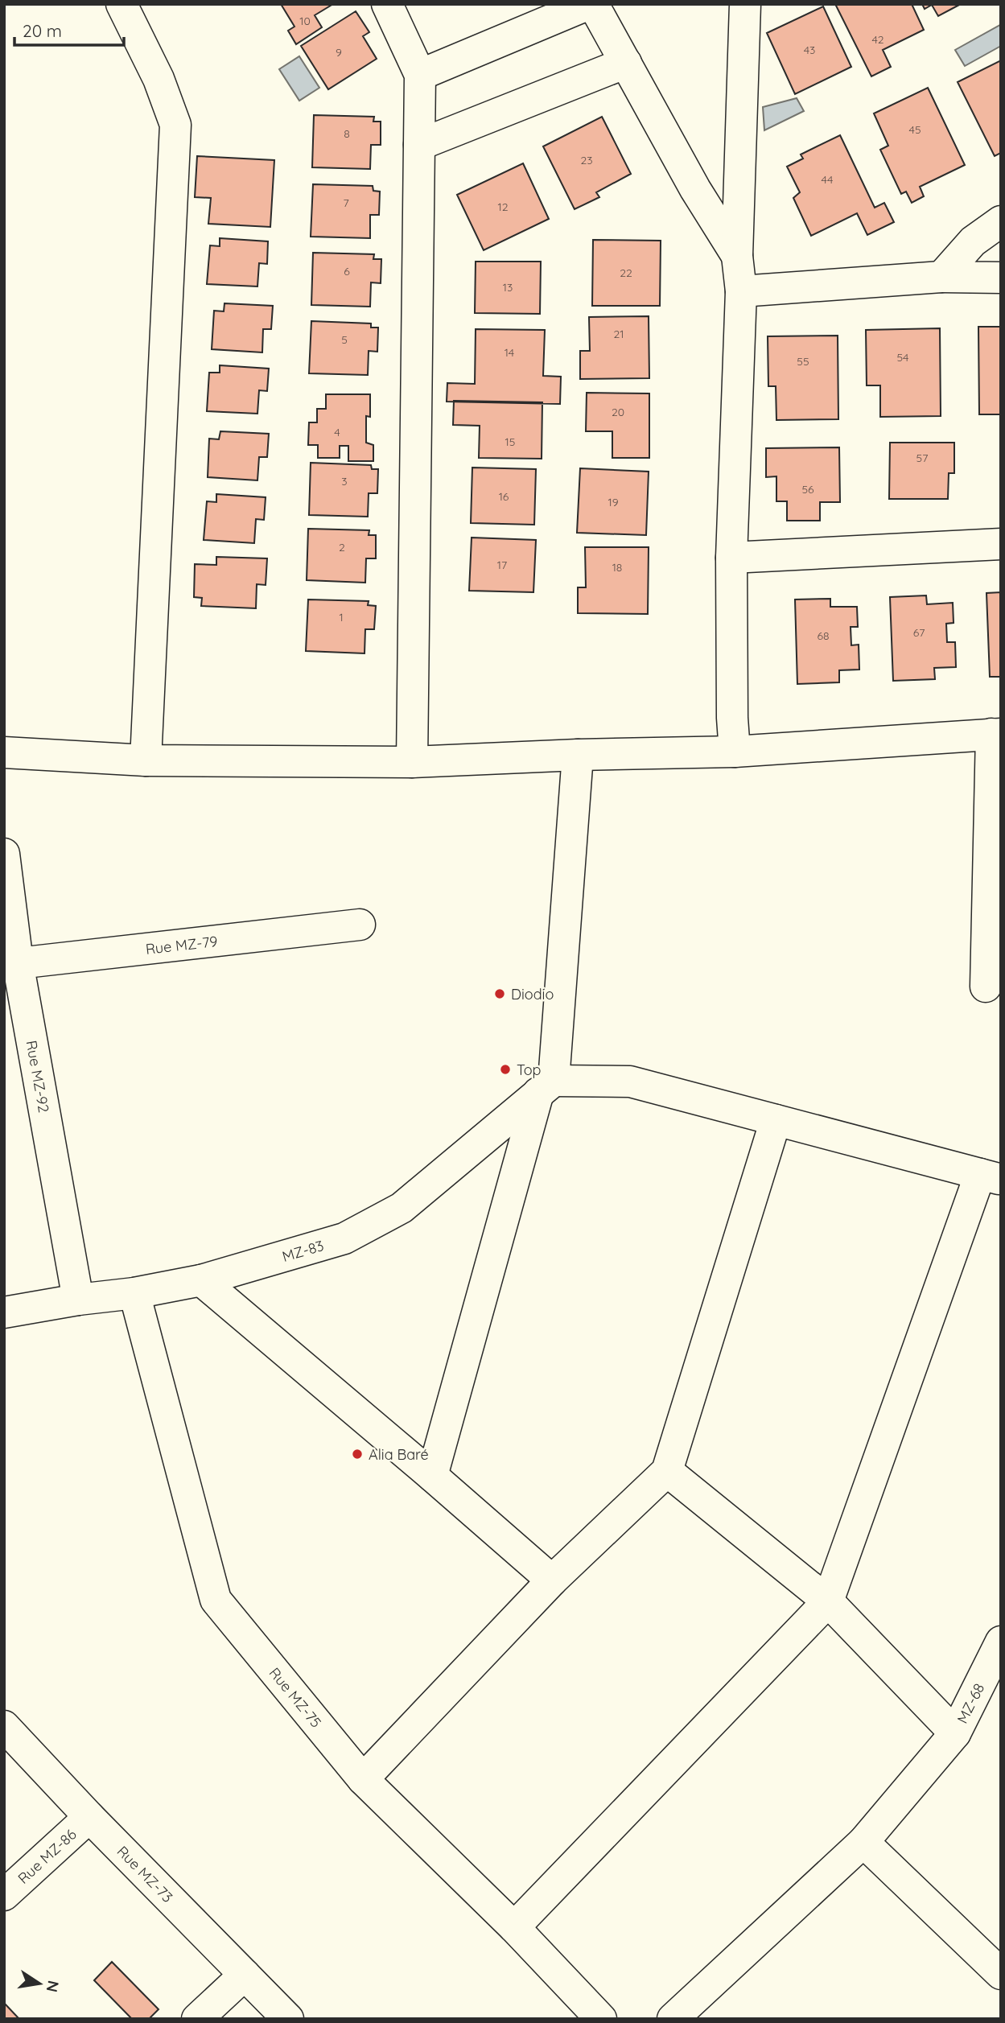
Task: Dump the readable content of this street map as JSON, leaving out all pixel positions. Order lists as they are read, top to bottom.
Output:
{
  "streets": {
    "street": [
      "Rue MZ-79",
      "Rue MZ-92",
      "MZ-83",
      "Rue MZ-75",
      "MZ-68",
      "Rue MZ-86",
      "Rue MZ-73"
    ]
  },
  "crossings": [
    ["Rue MZ-79", "Rue MZ-92"],
    ["Rue MZ-92", "MZ-83"],
    ["MZ-83", "Rue MZ-75"],
    ["Rue MZ-86", "Rue MZ-73"]
  ],
  "places": ["Diodio", "Top", "Alia Baré"],
  "house_numbers": [
    "10",
    "42",
    "43",
    "9",
    "45",
    "8",
    "23",
    "44",
    "7",
    "12",
    "6",
    "22",
    "13",
    "21",
    "5",
    "14",
    "54",
    "55",
    "20",
    "4",
    "15",
    "57",
    "3",
    "56",
    "16",
    "19",
    "2",
    "17",
    "18",
    "1",
    "67",
    "68"
  ],
  "scale_bar": "20 m",
  "north": "right"
}
